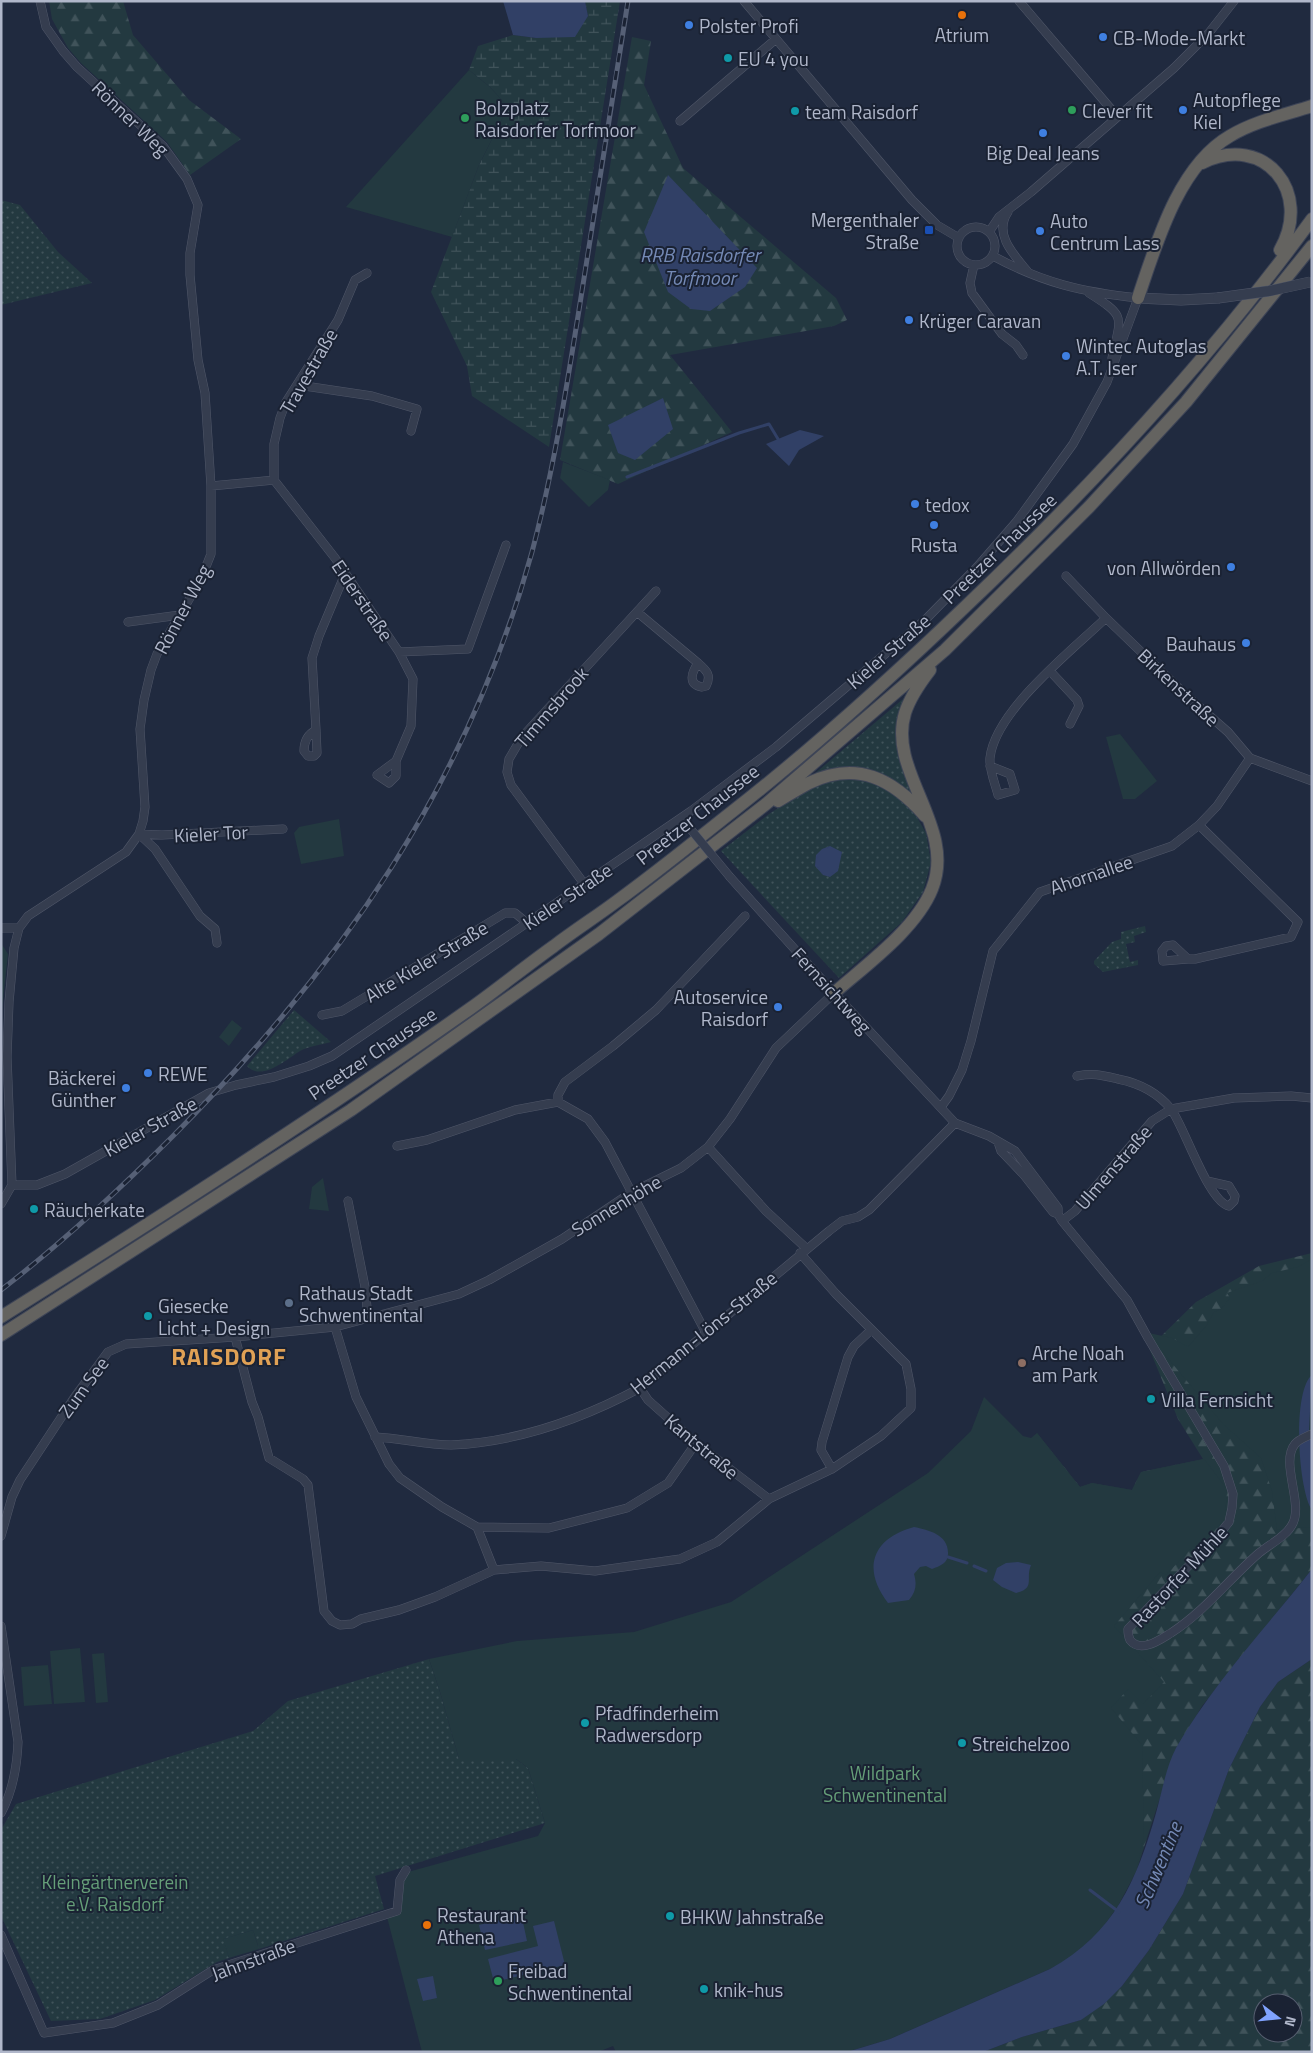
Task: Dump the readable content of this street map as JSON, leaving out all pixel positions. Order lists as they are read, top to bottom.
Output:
{
  "streets": {
    "highway": ["Preetzer Chaussee"],
    "street": [
      "Rönner Weg",
      "Travestraße",
      "Eiderstraße",
      "Kieler Straße",
      "Birkenstraße",
      "Timmsbrook",
      "Kieler Tor",
      "Ahornallee",
      "Alte Kieler Straße",
      "Fernsichtweg",
      "Ulmenstraße",
      "Sonnenhöhe",
      "Hermann-Löns-Straße",
      "Zum See",
      "Kantstraße",
      "Rastorfer Mühle",
      "Jahnstraße"
    ]
  },
  "crossings": [
    ["Rönner Weg", "Kieler Tor"],
    ["Travestraße", "Eiderstraße"],
    ["Kieler Straße", "Timmsbrook"],
    ["Kieler Straße", "Alte Kieler Straße"],
    ["Kieler Straße", "Fernsichtweg"],
    ["Birkenstraße", "Ahornallee"],
    ["Ahornallee", "Fernsichtweg"],
    ["Fernsichtweg", "Sonnenhöhe"],
    ["Fernsichtweg", "Hermann-Löns-Straße"],
    ["Ulmenstraße", "Rastorfer Mühle"],
    ["Sonnenhöhe", "Zum See"],
    ["Hermann-Löns-Straße", "Kantstraße"]
  ],
  "districts": ["RAISDORF"],
  "water": ["RRB Raisdorfer Torfmoor", "Schwentine"],
  "parks": ["Wildpark Schwentinental", "Kleingärtnerverein e.V. Raisdorf"],
  "places": {
    "other": [
      "Atrium",
      "Polster Profi",
      "CB-Mode-Markt",
      "EU 4 you",
      "Clever fit",
      "Autopflege Kiel",
      "team Raisdorf",
      "Bolzplatz Raisdorfer Torfmoor",
      "Big Deal Jeans",
      "Auto Centrum Lass",
      "Krüger Caravan",
      "Wintec Autoglas A.T. Iser",
      "tedox",
      "Rusta",
      "von Allwörden",
      "Bauhaus",
      "Autoservice Raisdorf",
      "REWE",
      "Bäckerei Günther",
      "Räucherkate",
      "Rathaus Stadt Schwentinental",
      "Giesecke Licht + Design",
      "Arche Noah am Park",
      "Villa Fernsicht",
      "Pfadfinderheim Radwersdorp",
      "Streichelzoo",
      "BHKW Jahnstraße",
      "Restaurant Athena",
      "Freibad Schwentinental",
      "knik-hus"
    ],
    "transit": ["Mergenthaler Straße"]
  },
  "north": "right"
}
